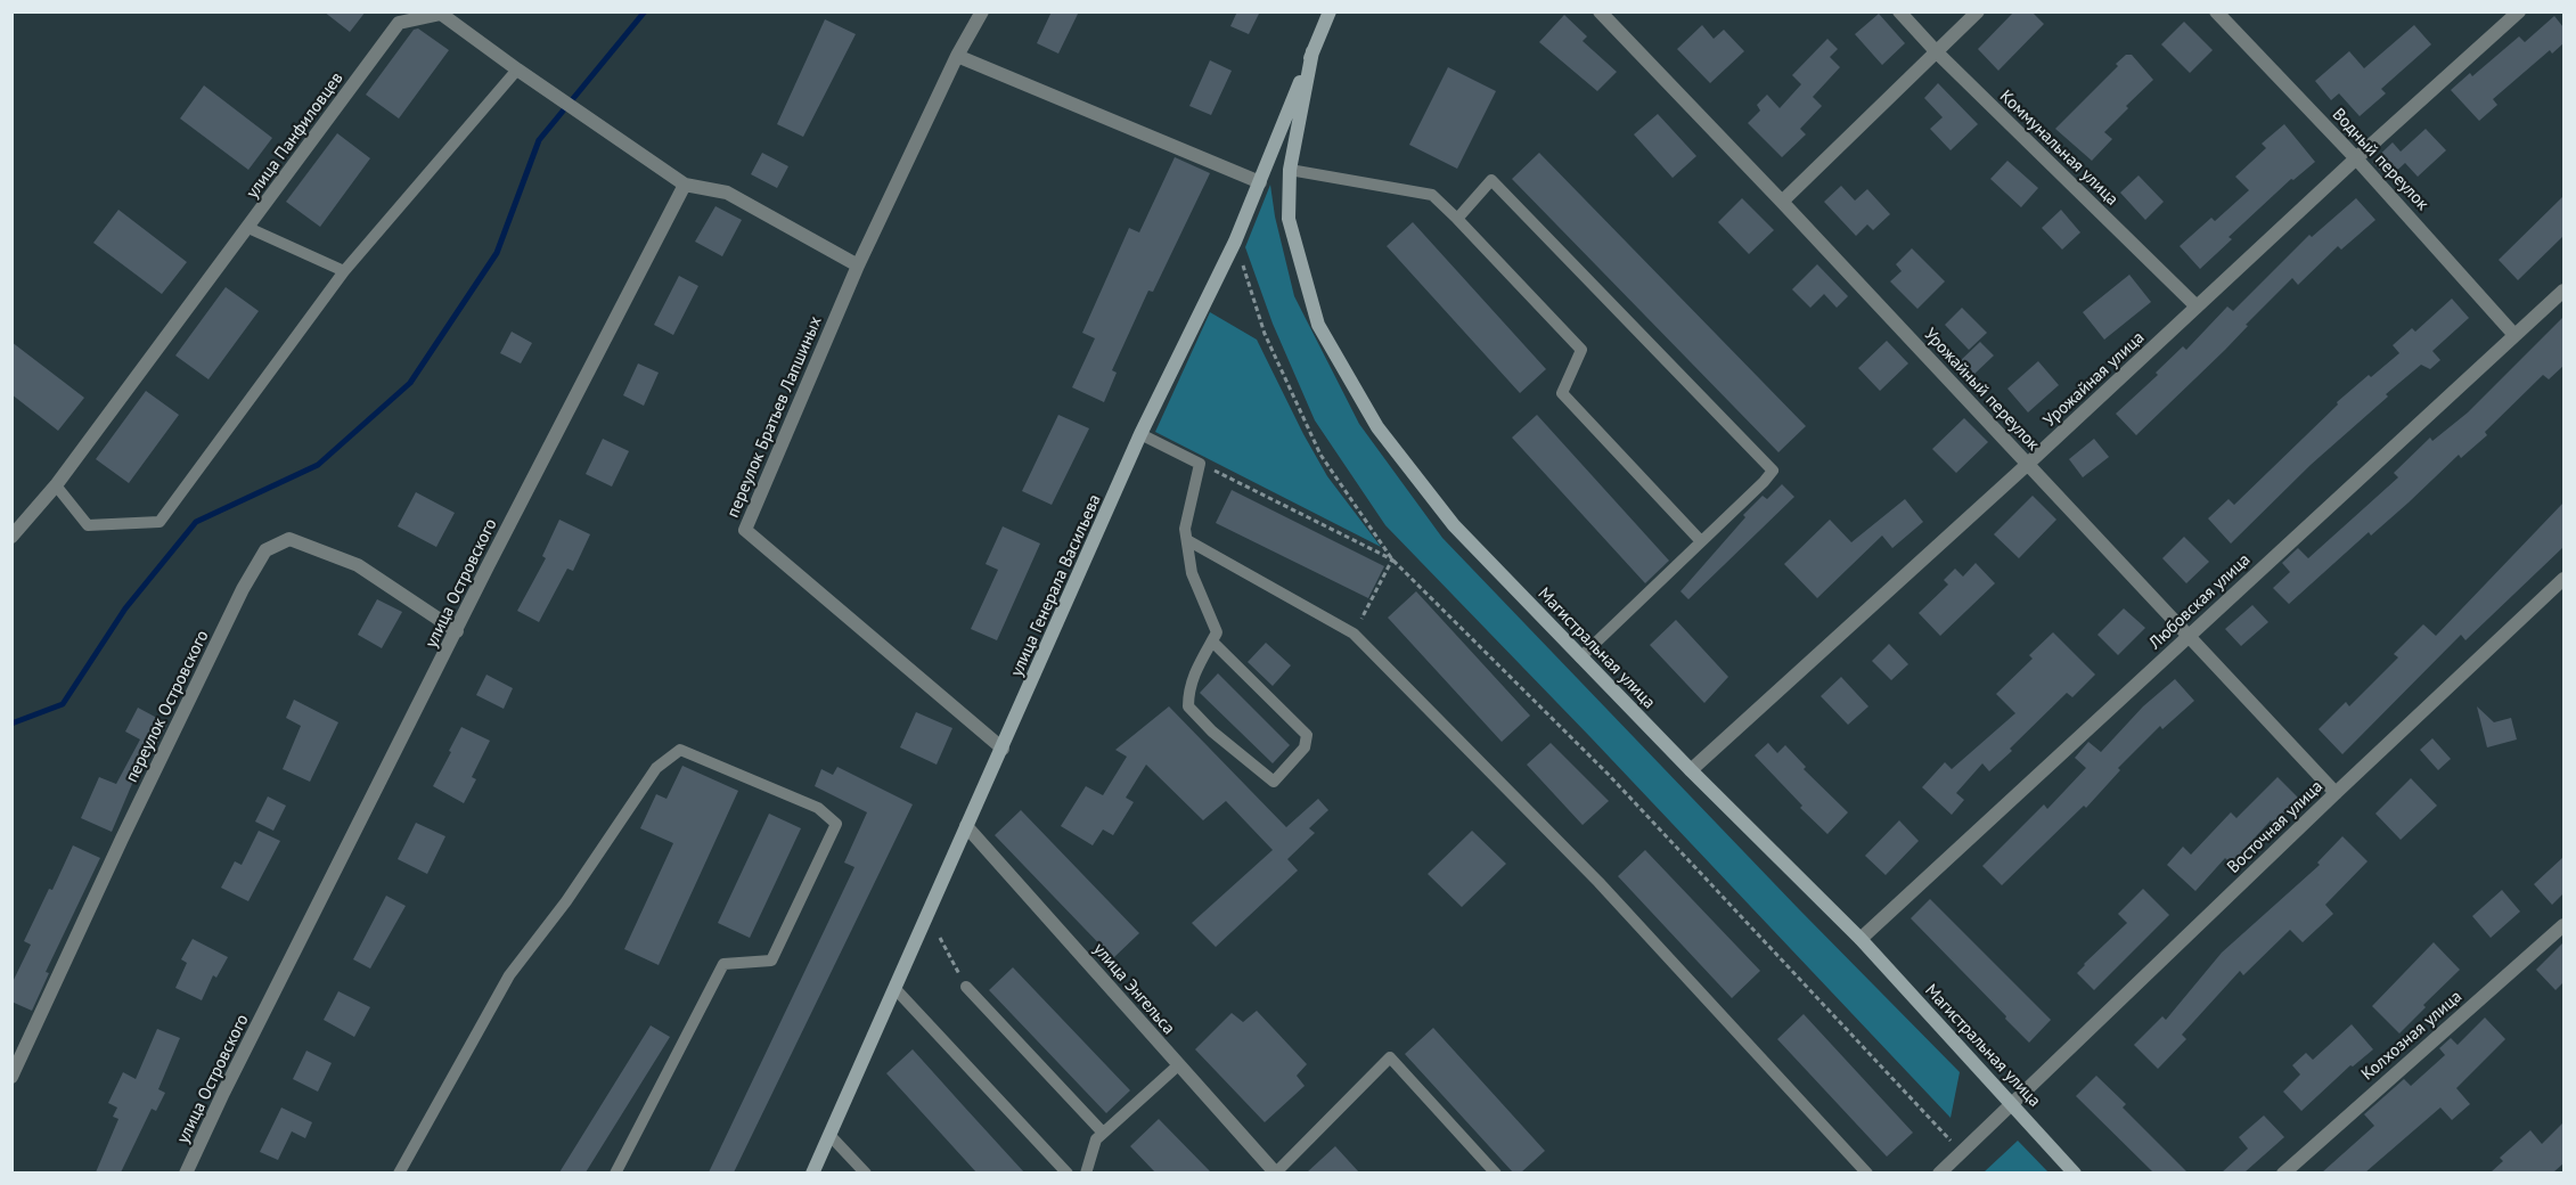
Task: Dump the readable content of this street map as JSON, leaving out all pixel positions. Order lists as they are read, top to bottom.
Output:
{
  "streets": {
    "main road": ["улица Генерала Васильева", "Магистральная улица"],
    "street": [
      "улица Панфиловцев",
      "Коммунальная улица",
      "Водный переулок",
      "Урожайная улица",
      "Урожайный переулок",
      "переулок Братьев Лапшиных",
      "улица Островского",
      "Любовская улица",
      "переулок Островского",
      "Восточная улица",
      "улица Энгельса",
      "Колхозная улица"
    ]
  },
  "crossings": [
    ["улица Панфиловцев", "улица Островского"],
    ["Коммунальная улица", "Урожайная улица"],
    ["Водный переулок", "Урожайная улица"],
    ["Водный переулок", "Любовская улица"],
    ["Урожайная улица", "Урожайный переулок"],
    ["Урожайная улица", "Магистральная улица"],
    ["Урожайный переулок", "Любовская улица"],
    ["Урожайный переулок", "Восточная улица"],
    ["переулок Братьев Лапшиных", "улица Генерала Васильева"],
    ["улица Островского", "переулок Островского"],
    ["улица Генерала Васильева", "Магистральная улица"],
    ["улица Генерала Васильева", "улица Энгельса"],
    ["Любовская улица", "Магистральная улица"],
    ["Магистральная улица", "Восточная улица"]
  ]
}
